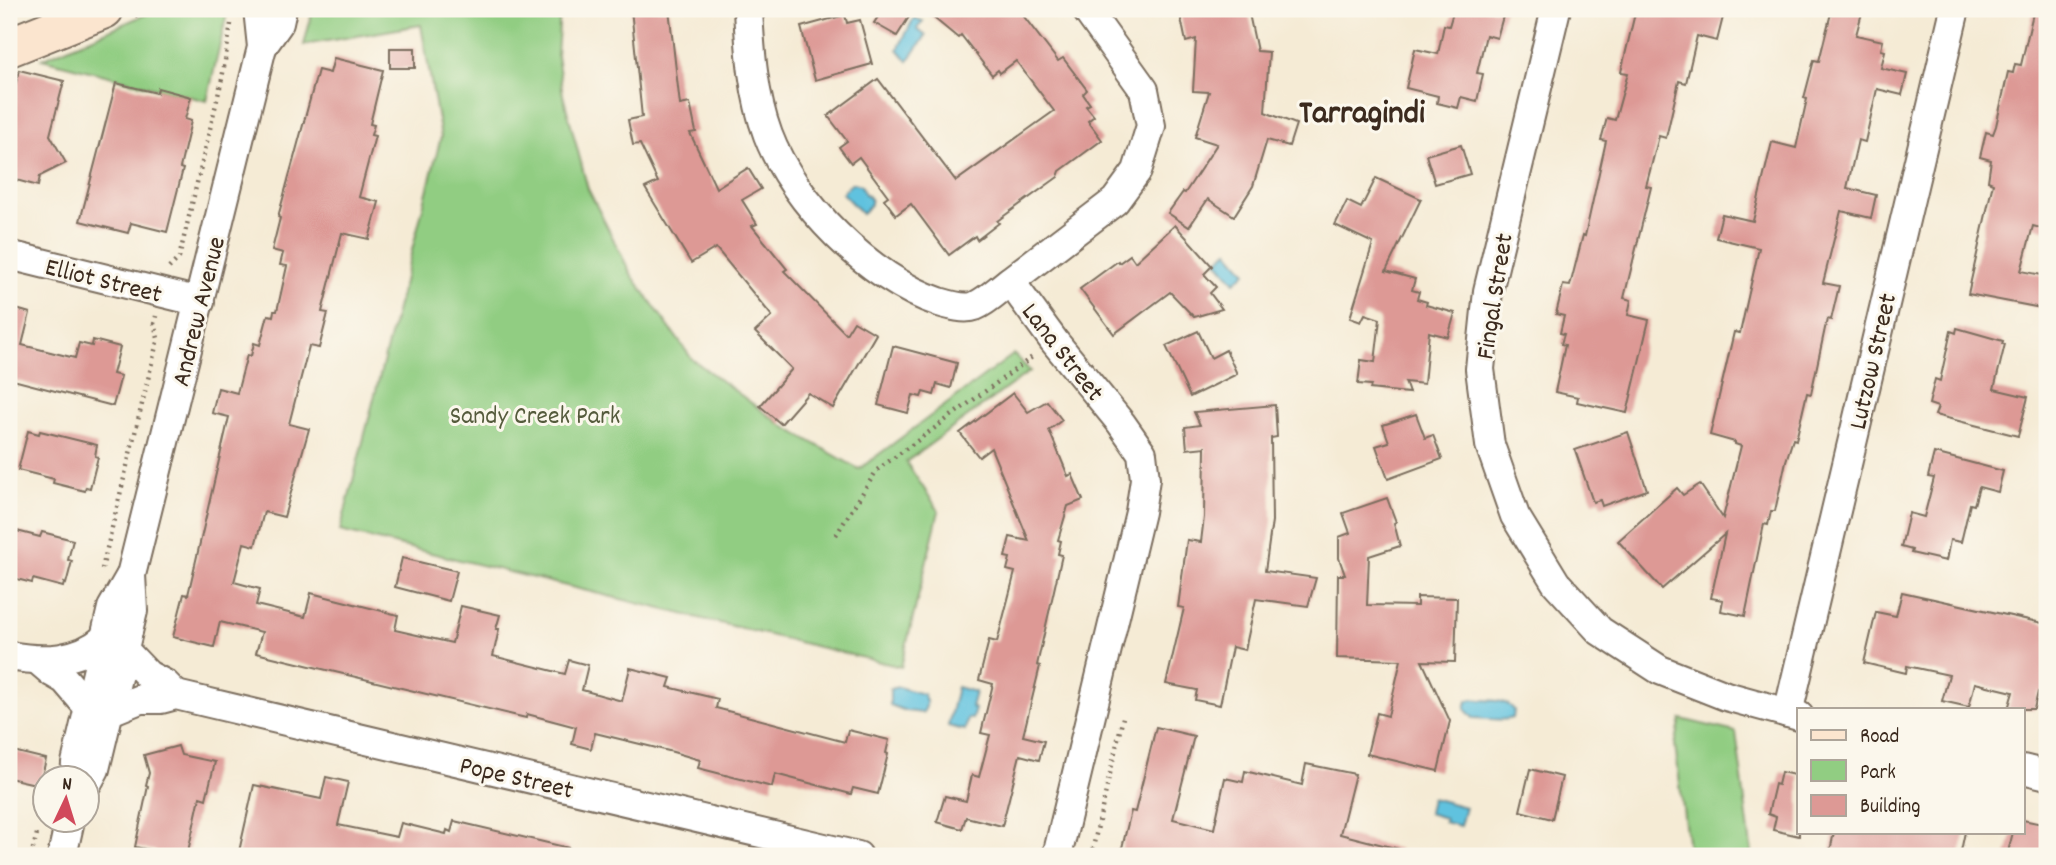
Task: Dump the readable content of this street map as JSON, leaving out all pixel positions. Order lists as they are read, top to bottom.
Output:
{
  "streets": {
    "street": [
      "Elliot Street",
      "Fingal Street",
      "Andrew Avenue",
      "Lana Street",
      "Lutzow Street",
      "Pope Street"
    ]
  },
  "crossings": [
    ["Elliot Street", "Andrew Avenue"],
    ["Fingal Street", "Lutzow Street"],
    ["Andrew Avenue", "Pope Street"]
  ],
  "districts": ["Tarragindi"],
  "parks": ["Sandy Creek Park"],
  "legend": ["Road", "Park", "Building"],
  "north": "top"
}
